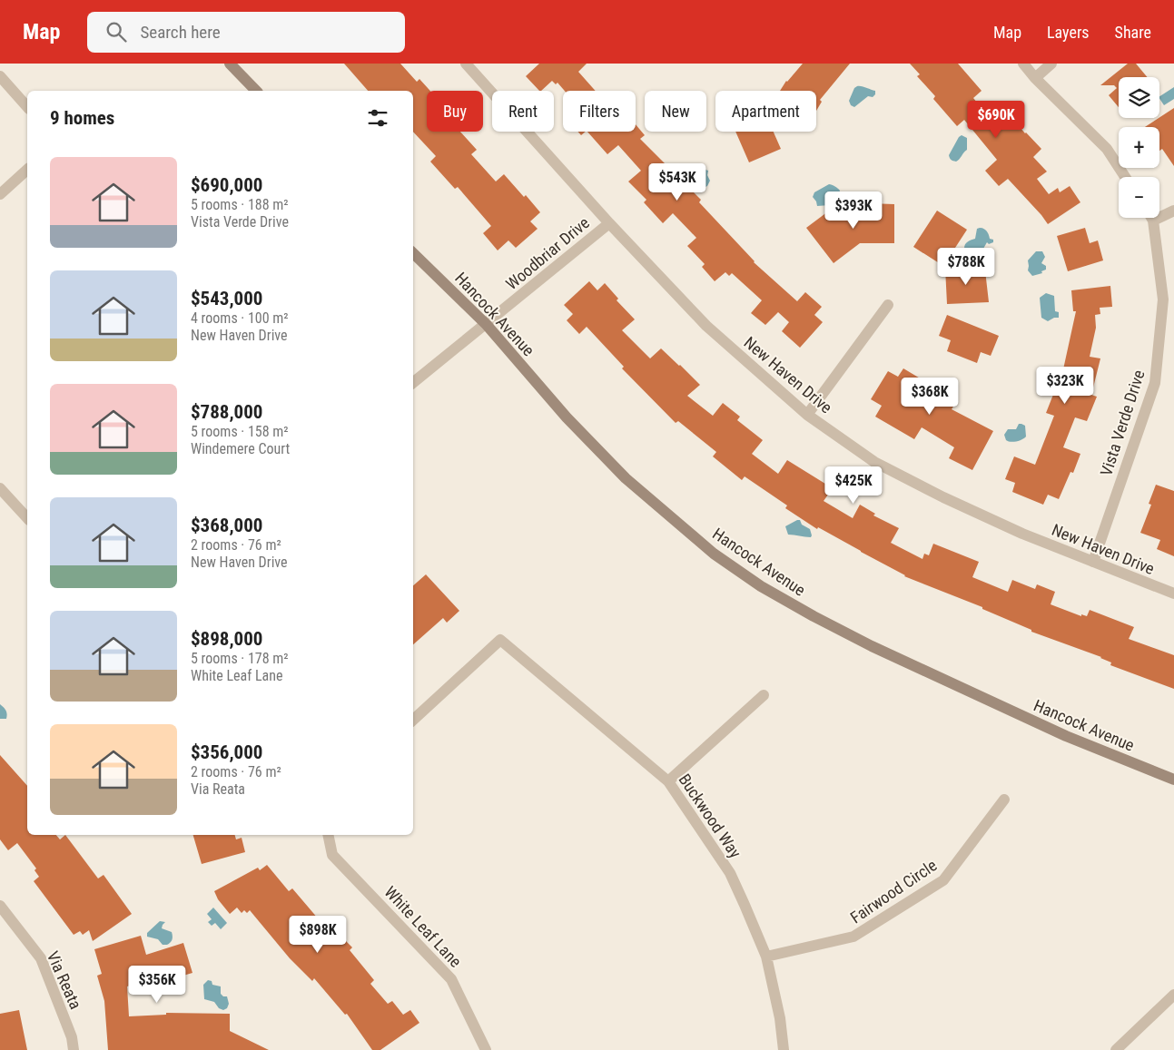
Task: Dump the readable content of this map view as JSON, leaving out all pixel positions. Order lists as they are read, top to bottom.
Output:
{
  "streets": {
    "main road": ["Hancock Avenue"],
    "street": [
      "Woodbriar Drive",
      "New Haven Drive",
      "Vista Verde Drive",
      "Buckwood Way",
      "Fairwood Circle",
      "White Leaf Lane",
      "Via Reata"
    ]
  },
  "crossings": [
    ["Woodbriar Drive", "Hancock Avenue"],
    ["Woodbriar Drive", "New Haven Drive"],
    ["New Haven Drive", "Vista Verde Drive"],
    ["Buckwood Way", "Fairwood Circle"]
  ],
  "page": {
    "header": "Map",
    "search": "Search here",
    "nav": ["Map", "Layers", "Share"],
    "map_buttons": ["+", "−"],
    "chip": [
      "Buy",
      "Rent",
      "Filters",
      "New",
      "Apartment"
    ],
    "heading": "9 homes",
    "price": [
      "$690K",
      "$543K",
      "$393K",
      "$788K",
      "$323K",
      "$368K",
      "$425K",
      "$898K",
      "$356K"
    ],
    "list": [
      {
        "name": "$690,000",
        "note": "5 rooms · 188 m² · Vista Verde Drive"
      },
      {
        "name": "$543,000",
        "note": "4 rooms · 100 m² · New Haven Drive"
      },
      {
        "name": "$788,000",
        "note": "5 rooms · 158 m² · Windemere Court"
      },
      {
        "name": "$368,000",
        "note": "2 rooms · 76 m² · New Haven Drive"
      },
      {
        "name": "$898,000",
        "note": "5 rooms · 178 m² · White Leaf Lane"
      },
      {
        "name": "$356,000",
        "note": "2 rooms · 76 m² · Via Reata"
      }
    ]
  }
}
